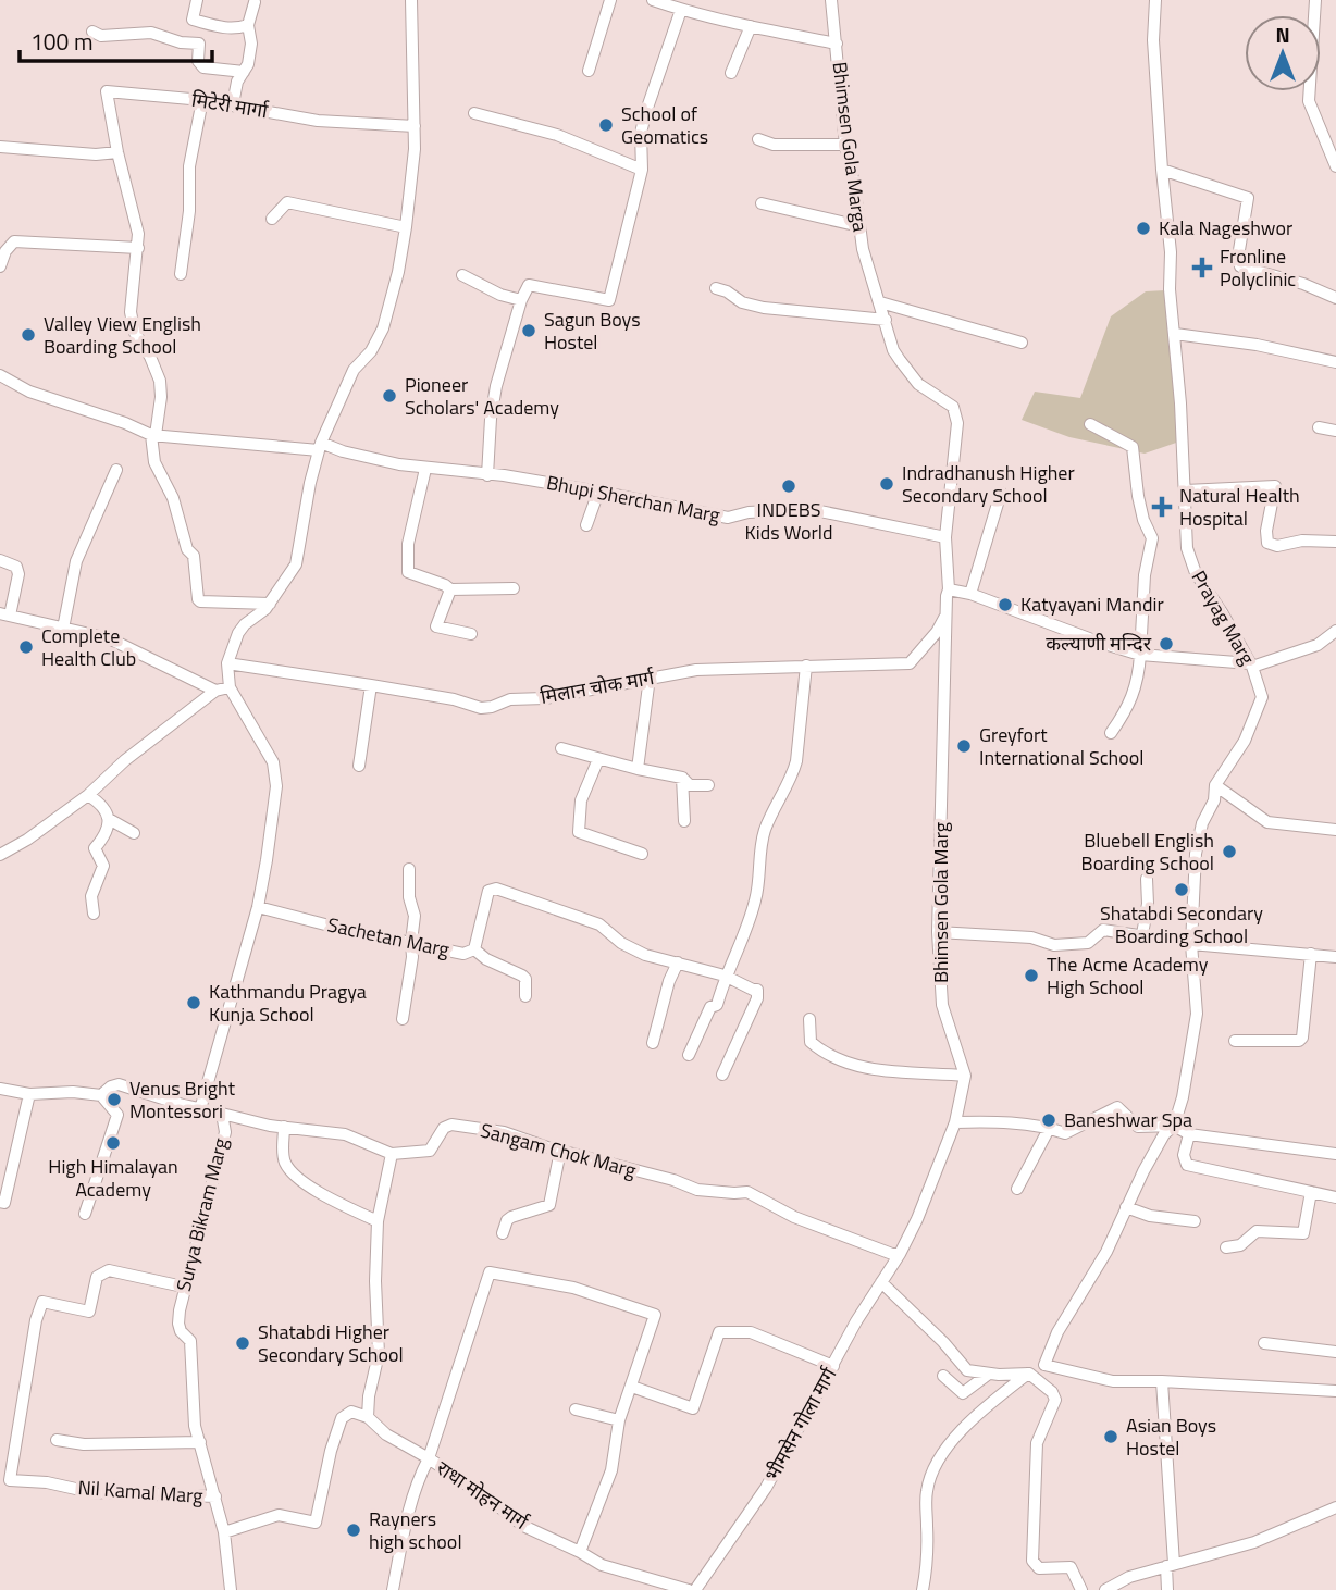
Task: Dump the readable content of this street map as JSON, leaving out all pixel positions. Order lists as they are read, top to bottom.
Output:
{
  "streets": {
    "street": [
      "मिटेरी मार्गा",
      "Bhimsen Gola Marga",
      "Bhupi Sherchan Marg",
      "Prayag Marg",
      "मिलान चोक मार्ग",
      "Bhimsen Gola Marg",
      "Sachetan Marg",
      "Sangam Chok Marg",
      "Surya Bikram Marg",
      "भीमसेन गोला मार्ग",
      "Nil Kamal Marg",
      "राधा मोहन मार्ग"
    ]
  },
  "crossings": [
    ["Bhimsen Gola Marga", "Bhupi Sherchan Marg"],
    ["Bhimsen Gola Marga", "Bhimsen Gola Marg"],
    ["Bhupi Sherchan Marg", "Bhimsen Gola Marg"],
    ["मिलान चोक मार्ग", "Bhimsen Gola Marg"],
    ["Bhimsen Gola Marg", "Sangam Chok Marg"],
    ["Bhimsen Gola Marg", "भीमसेन गोला मार्ग"],
    ["Sachetan Marg", "Surya Bikram Marg"],
    ["Sangam Chok Marg", "Surya Bikram Marg"],
    ["Sangam Chok Marg", "भीमसेन गोला मार्ग"],
    ["Surya Bikram Marg", "Nil Kamal Marg"]
  ],
  "places": {
    "other": [
      "School of Geomatics",
      "Kala Nageshwor",
      "Sagun Boys Hostel",
      "Valley View English Boarding School",
      "Pioneer Scholars' Academy",
      "Indradhanush Higher Secondary School",
      "INDEBS Kids World",
      "Katyayani Mandir",
      "कल्याणी मन्दिर",
      "Complete Health Club",
      "Greyfort International School",
      "Bluebell English Boarding School",
      "Shatabdi Secondary Boarding School",
      "The Acme Academy High School",
      "Kathmandu Pragya Kunja School",
      "Venus Bright Montessori",
      "Baneshwar Spa",
      "High Himalayan Academy",
      "Shatabdi Higher Secondary School",
      "Asian Boys Hostel",
      "Rayners high school"
    ],
    "health": ["Fronline Polyclinic", "Natural Health Hospital"]
  },
  "scale_bar": "100 m",
  "north": "top"
}
